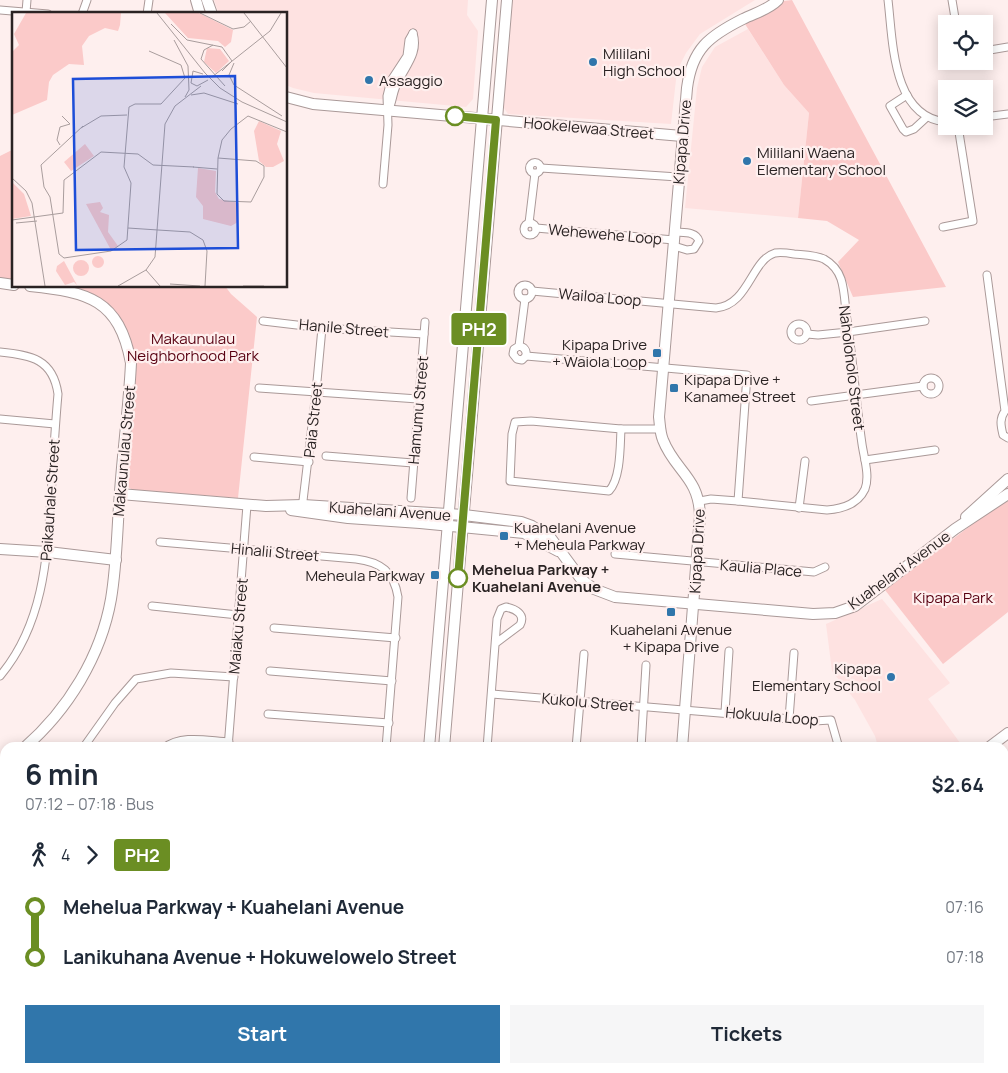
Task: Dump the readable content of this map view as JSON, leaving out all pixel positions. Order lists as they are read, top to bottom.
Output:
{
  "streets": {
    "street": [
      "Hookelewaa Street",
      "Kipapa Drive",
      "Wehewehe Loop",
      "Wailoa Loop",
      "Hanile Street",
      "Naholoholo Street",
      "Hamumu Street",
      "Paia Street",
      "Makaunulau Street",
      "Paikauhale Street",
      "Kuahelani Avenue",
      "Hinalii Street",
      "Kaulia Place",
      "Maiaku Street",
      "Kukolu Street",
      "Hokuula Loop"
    ]
  },
  "crossings": [
    ["Hookelewaa Street", "Kipapa Drive"],
    ["Kipapa Drive", "Wehewehe Loop"],
    ["Kipapa Drive", "Wailoa Loop"],
    ["Kipapa Drive", "Naholoholo Street"],
    ["Kipapa Drive", "Kuahelani Avenue"],
    ["Kipapa Drive", "Kaulia Place"],
    ["Kipapa Drive", "Kukolu Street"],
    ["Kipapa Drive", "Hokuula Loop"],
    ["Wailoa Loop", "Naholoholo Street"],
    ["Hanile Street", "Hamumu Street"],
    ["Hanile Street", "Paia Street"],
    ["Paia Street", "Kuahelani Avenue"],
    ["Makaunulau Street", "Kuahelani Avenue"],
    ["Kuahelani Avenue", "Maiaku Street"],
    ["Hinalii Street", "Maiaku Street"],
    ["Kukolu Street", "Hokuula Loop"]
  ],
  "parks": ["Makaunulau Neighborhood Park", "Kipapa Park"],
  "places": {
    "other": [
      "Mililani High School",
      "Assaggio",
      "Mililani Waena Elementary School",
      "Mehelua Parkway + Kuahelani Avenue",
      "Kipapa Elementary School"
    ],
    "transit": [
      "Kipapa Drive + Waiola Loop",
      "Kipapa Drive + Kanamee Street",
      "Kuahelani Avenue + Meheula Parkway",
      "Meheula Parkway",
      "Kuahelani Avenue + Kipapa Drive"
    ]
  },
  "lines": ["bus line PH2"],
  "page": {
    "on_map": "PH2",
    "heading": ["6 min", "07:12 – 07:18 · Bus", "$2.64"],
    "legs": ["4", "PH2"],
    "list": [
      {
        "name": "Mehelua Parkway + Kuahelani Avenue",
        "value": "07:16"
      },
      {
        "name": "Lanikuhana Avenue + Hokuwelowelo Street",
        "value": "07:18"
      }
    ],
    "buttons": ["Start", "Tickets"]
  }
}
